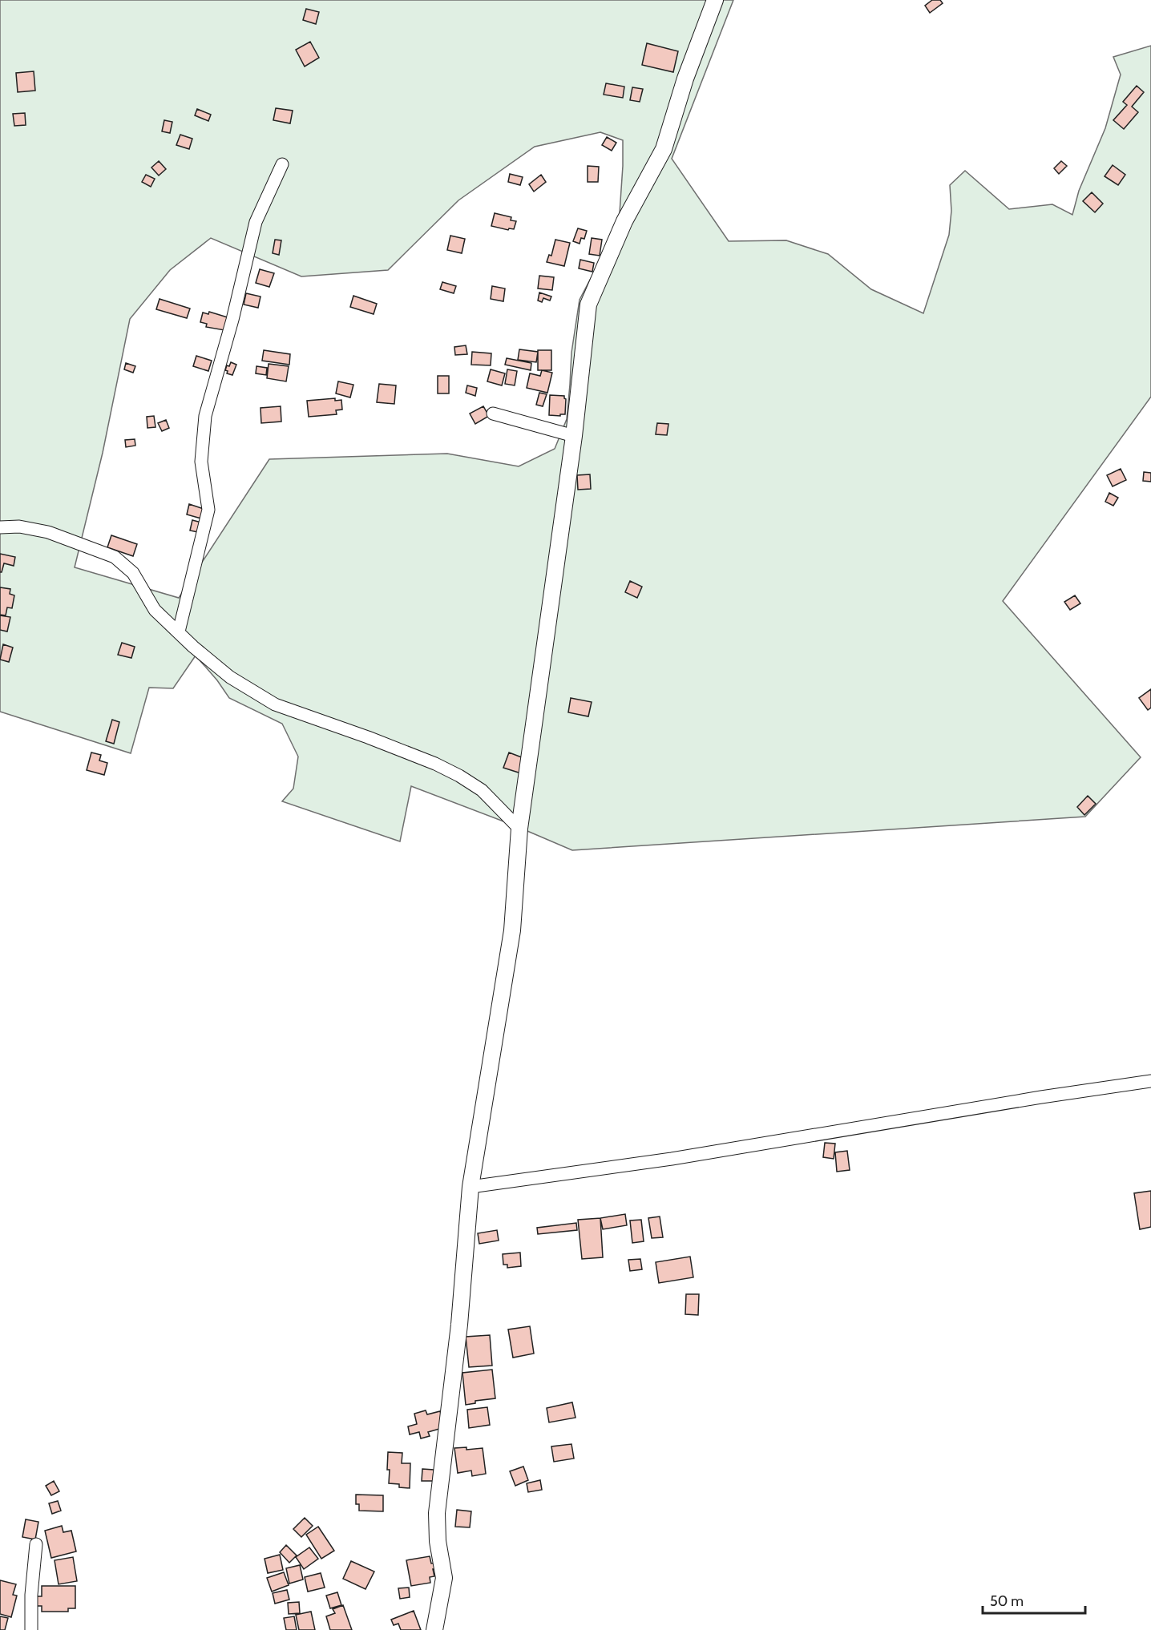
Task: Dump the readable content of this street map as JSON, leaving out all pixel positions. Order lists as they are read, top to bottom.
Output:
{
  "scale_bar": "50 m"
}
